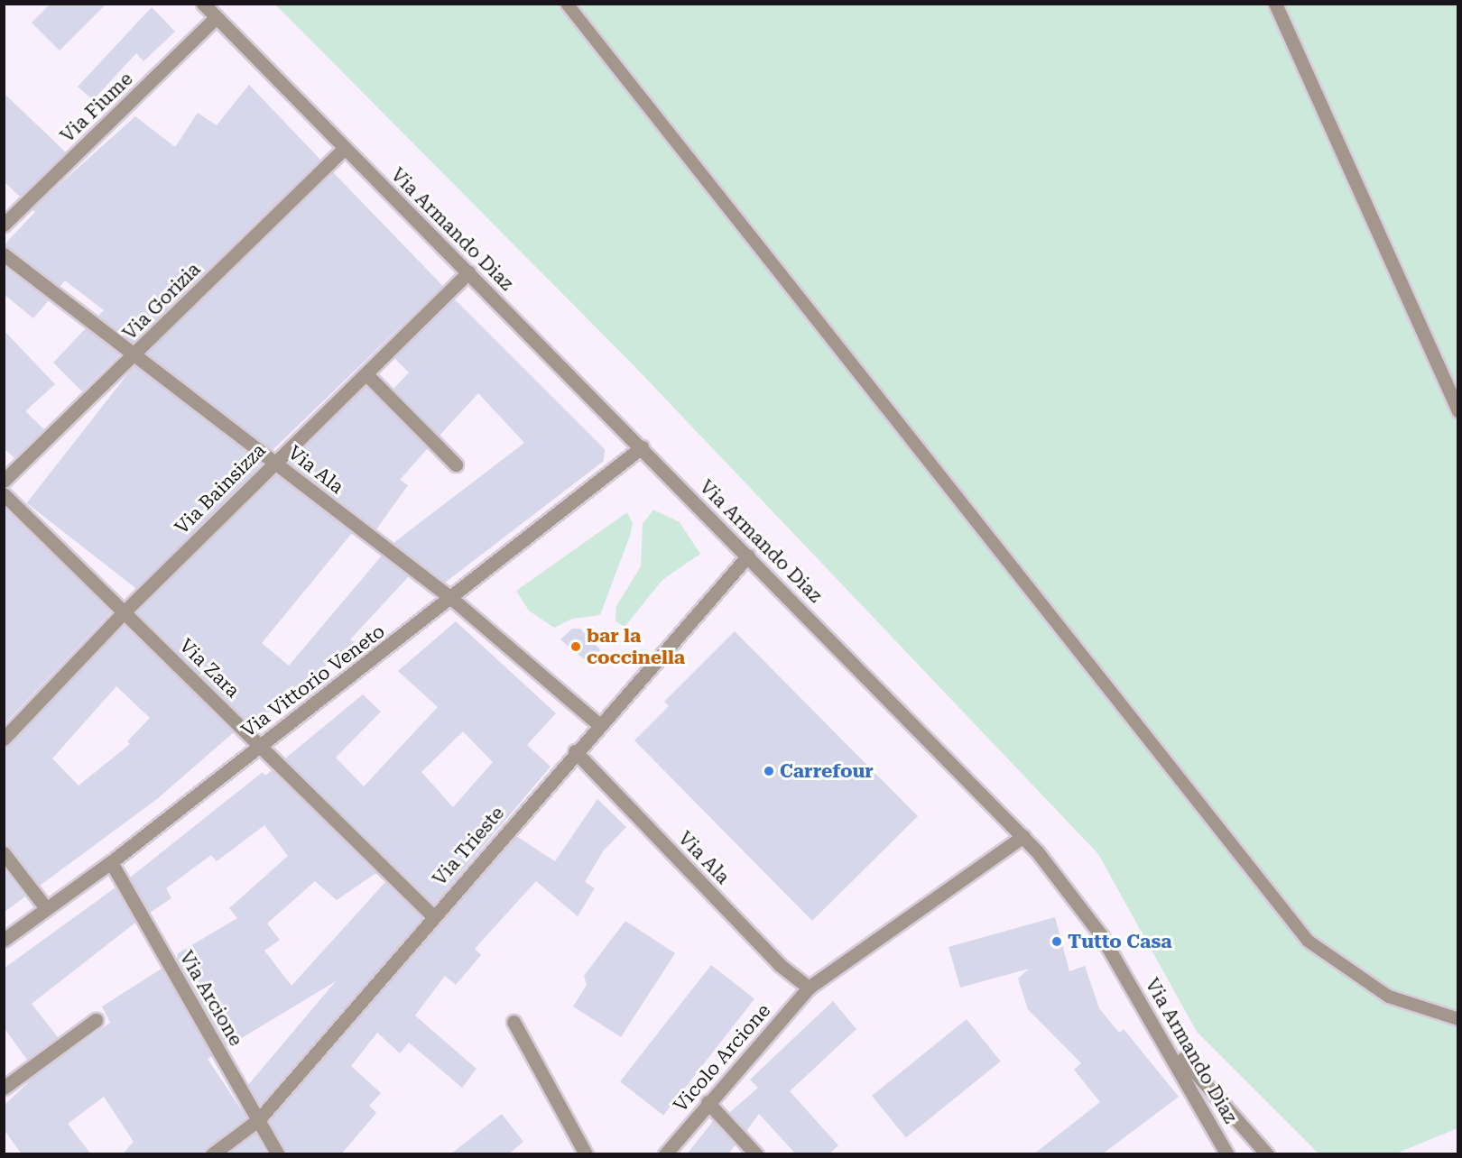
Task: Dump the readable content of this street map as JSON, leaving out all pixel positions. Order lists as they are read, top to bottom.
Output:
{
  "streets": {
    "street": [
      "Via Fiume",
      "Via Armando Diaz",
      "Via Gorizia",
      "Via Ala",
      "Via Bainsizza",
      "Via Zara",
      "Via Vittorio Veneto",
      "Via Trieste",
      "Via Arcione",
      "Vicolo Arcione"
    ]
  },
  "crossings": [
    ["Via Fiume", "Via Armando Diaz"],
    ["Via Armando Diaz", "Via Gorizia"],
    ["Via Armando Diaz", "Via Bainsizza"],
    ["Via Armando Diaz", "Via Vittorio Veneto"],
    ["Via Armando Diaz", "Via Trieste"],
    ["Via Armando Diaz", "Vicolo Arcione"],
    ["Via Gorizia", "Via Ala"],
    ["Via Ala", "Via Bainsizza"],
    ["Via Ala", "Via Vittorio Veneto"],
    ["Via Ala", "Via Trieste"],
    ["Via Ala", "Vicolo Arcione"],
    ["Via Bainsizza", "Via Zara"],
    ["Via Zara", "Via Vittorio Veneto"],
    ["Via Zara", "Via Trieste"],
    ["Via Vittorio Veneto", "Via Arcione"],
    ["Via Trieste", "Via Arcione"]
  ],
  "places": ["bar la coccinella", "Carrefour", "Tutto Casa"]
}
